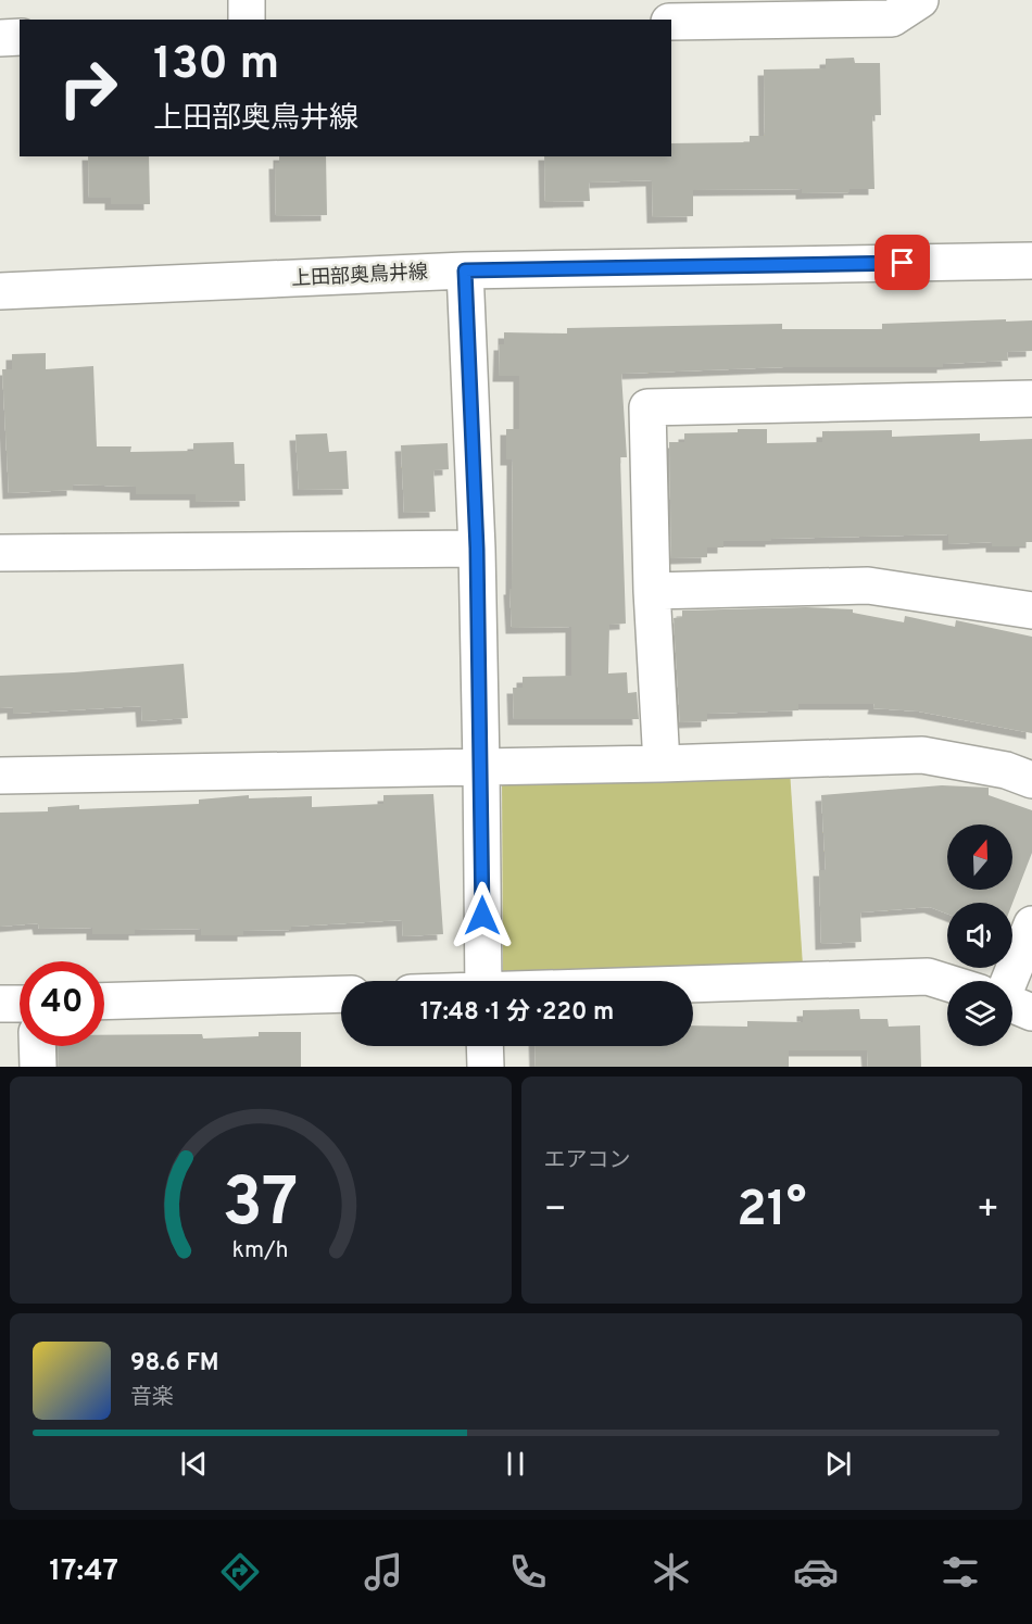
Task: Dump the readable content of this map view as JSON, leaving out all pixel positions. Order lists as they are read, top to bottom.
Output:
{
  "streets": {
    "street": ["上田部奥鳥井線"]
  },
  "north": "top",
  "page": {
    "turn": ["130 m", "上田部奥鳥井線"],
    "limit": "40",
    "trip": "17:48 · 1 分 · 220 m",
    "tile": "エアコン",
    "heat": ["−", "21°", "+"],
    "song": ["98.6 FM", "音楽"],
    "tabs": "17:47",
    "gauge": ["37", "km/h"]
  }
}
